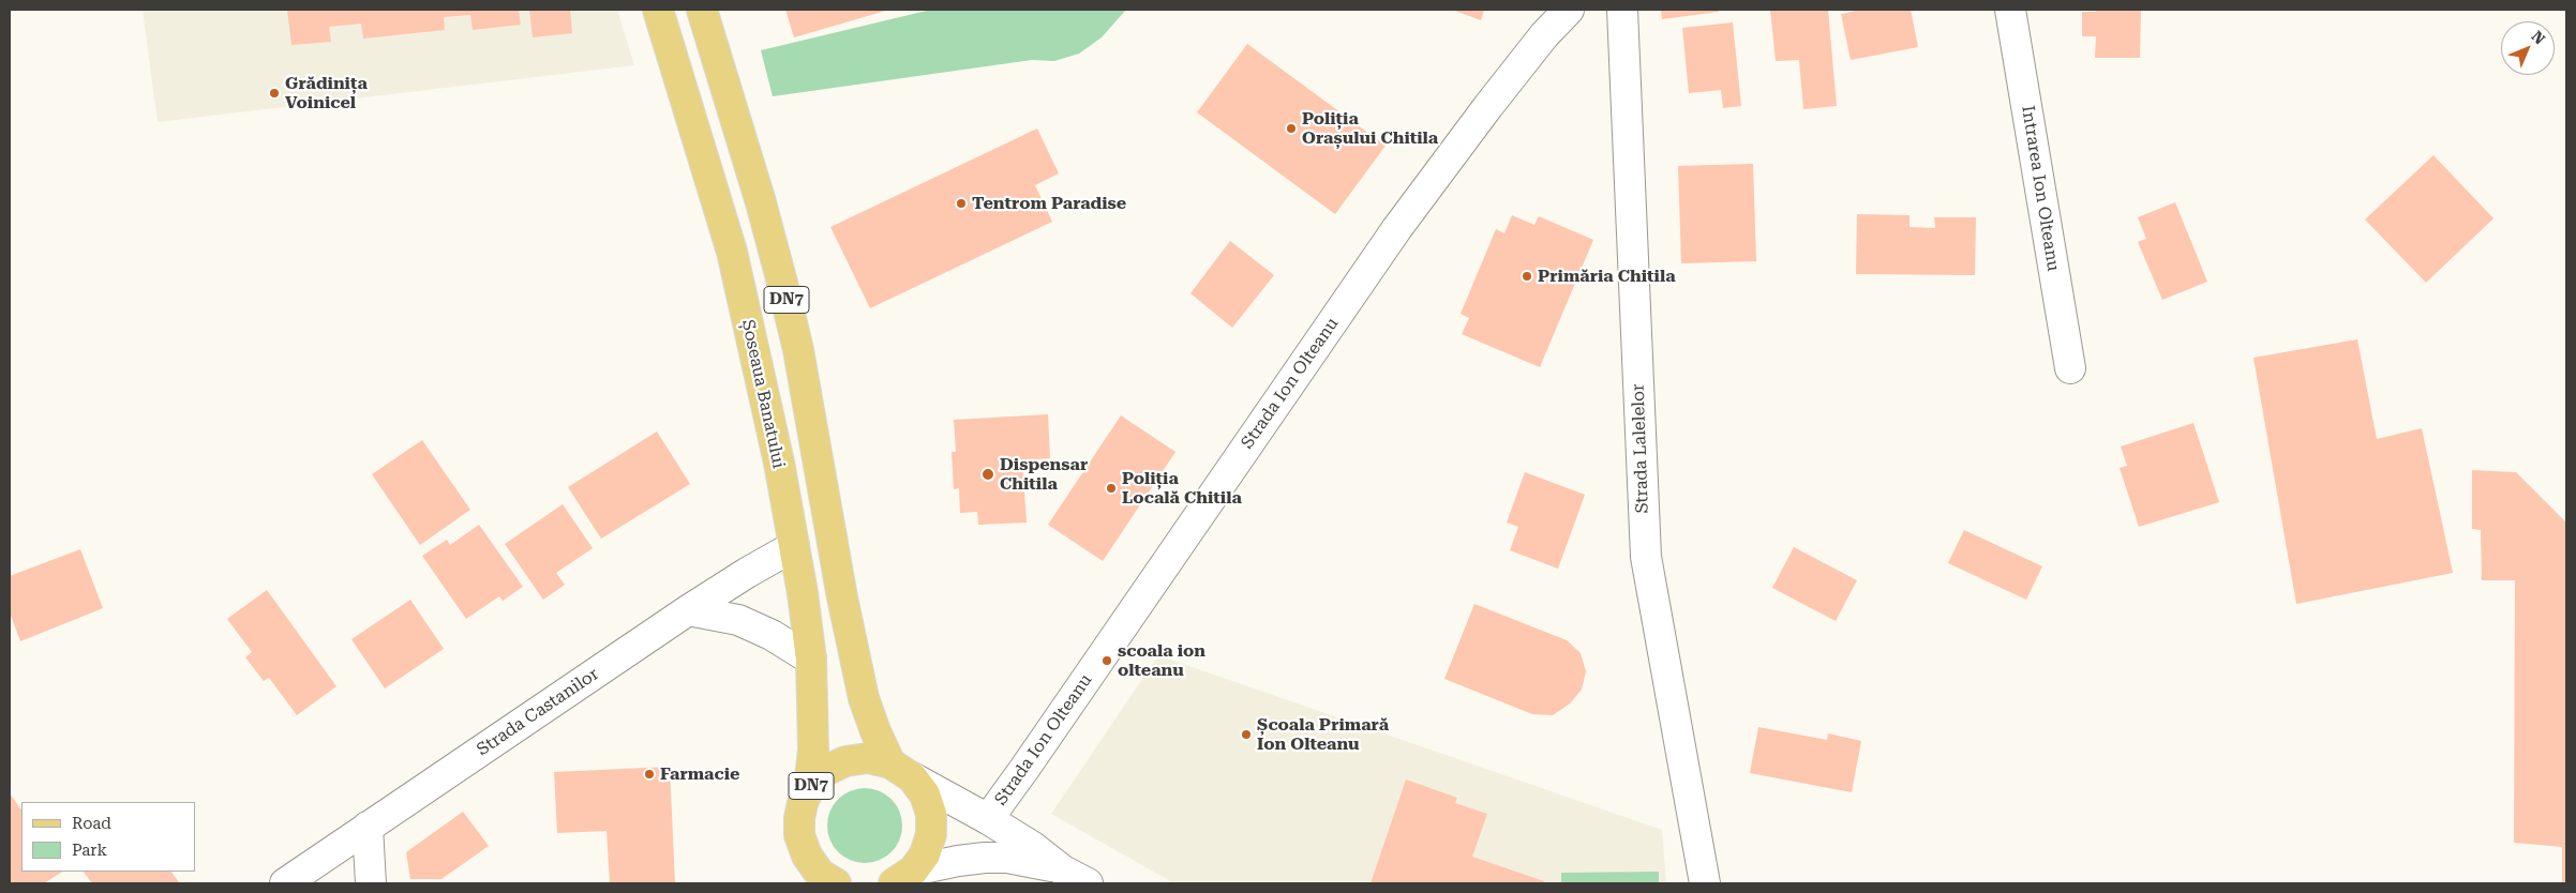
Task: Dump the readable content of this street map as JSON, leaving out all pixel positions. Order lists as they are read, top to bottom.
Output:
{
  "streets": {
    "main road": ["DN7", "Șoseaua Banatului"],
    "street": [
      "Intrarea Ion Olteanu",
      "Strada Ion Olteanu",
      "Strada Lalelelor",
      "Strada Castanilor"
    ]
  },
  "crossings": [
    ["DN7", "Șoseaua Banatului"],
    ["Șoseaua Banatului", "Strada Castanilor"]
  ],
  "places": [
    "Grădinița Voinicel",
    "Poliția Orașului Chitila",
    "Tentrom Paradise",
    "Primăria Chitila",
    "Dispensar Chitila",
    "Poliția Locală Chitila",
    "scoala ion olteanu",
    "Școala Primară Ion Olteanu",
    "Farmacie"
  ],
  "legend": ["Road", "Park"],
  "north": "top right"
}
